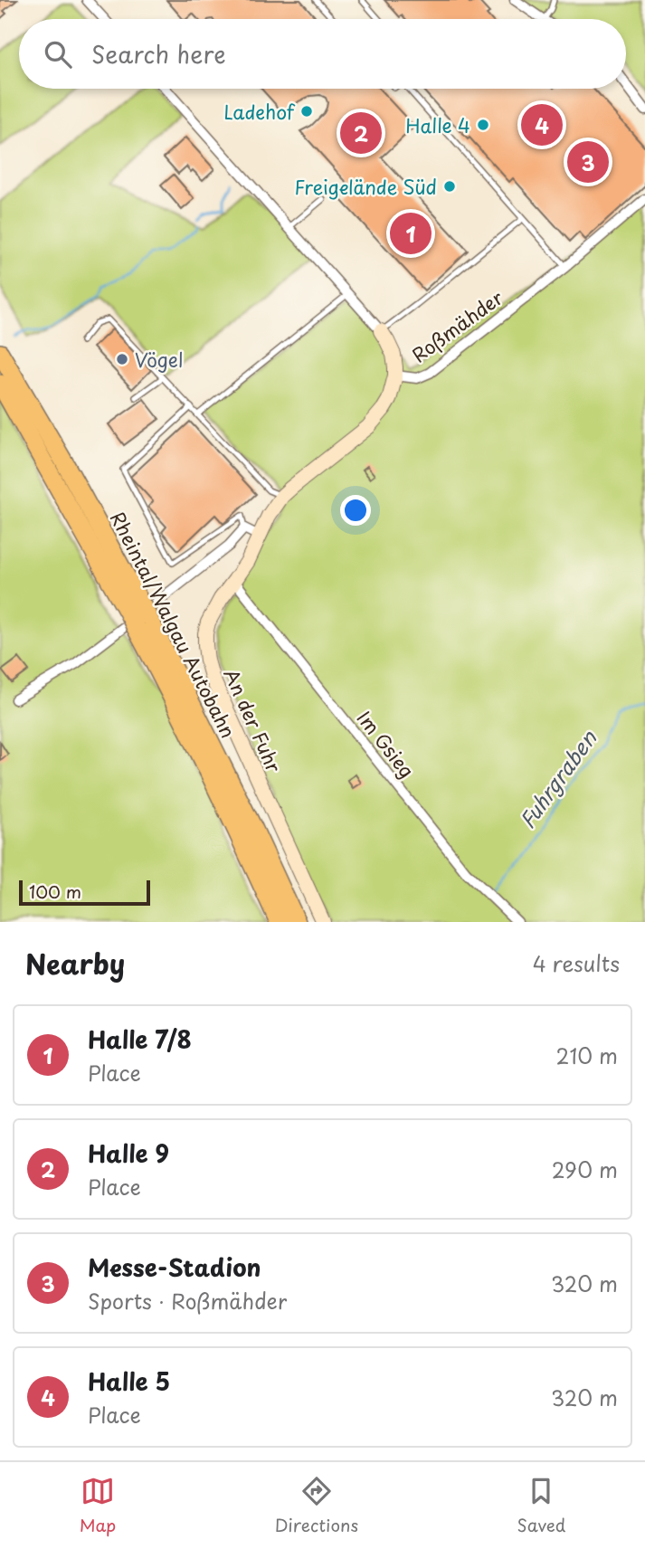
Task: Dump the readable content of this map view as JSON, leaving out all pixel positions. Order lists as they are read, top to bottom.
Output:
{
  "streets": {
    "highway": ["Rheintal/Walgau Autobahn"],
    "main road": ["Roßmähder", "An der Fuhr"],
    "street": ["Im Gsieg"]
  },
  "crossings": [
    ["Roßmähder", "An der Fuhr"],
    ["An der Fuhr", "Im Gsieg"]
  ],
  "water": ["Fuhrgraben"],
  "places": [
    "Ladehof",
    "Halle 4",
    "Freigelände Süd",
    "Vögel"
  ],
  "scale_bar": "100 m",
  "page": {
    "search": "Search here",
    "pins": [
      "4",
      "2",
      "3",
      "1"
    ],
    "scale": "100 m",
    "heading": ["Nearby", "4 results"],
    "list": [
      {
        "mark": "1",
        "name": "Halle 7/8",
        "note": "Place",
        "value": "210 m"
      },
      {
        "mark": "2",
        "name": "Halle 9",
        "note": "Place",
        "value": "290 m"
      },
      {
        "mark": "3",
        "name": "Messe-Stadion",
        "note": "Sports · Roßmähder",
        "value": "320 m"
      },
      {
        "mark": "4",
        "name": "Halle 5",
        "note": "Place",
        "value": "320 m"
      }
    ],
    "nav": ["Map", "Directions", "Saved"]
  }
}
